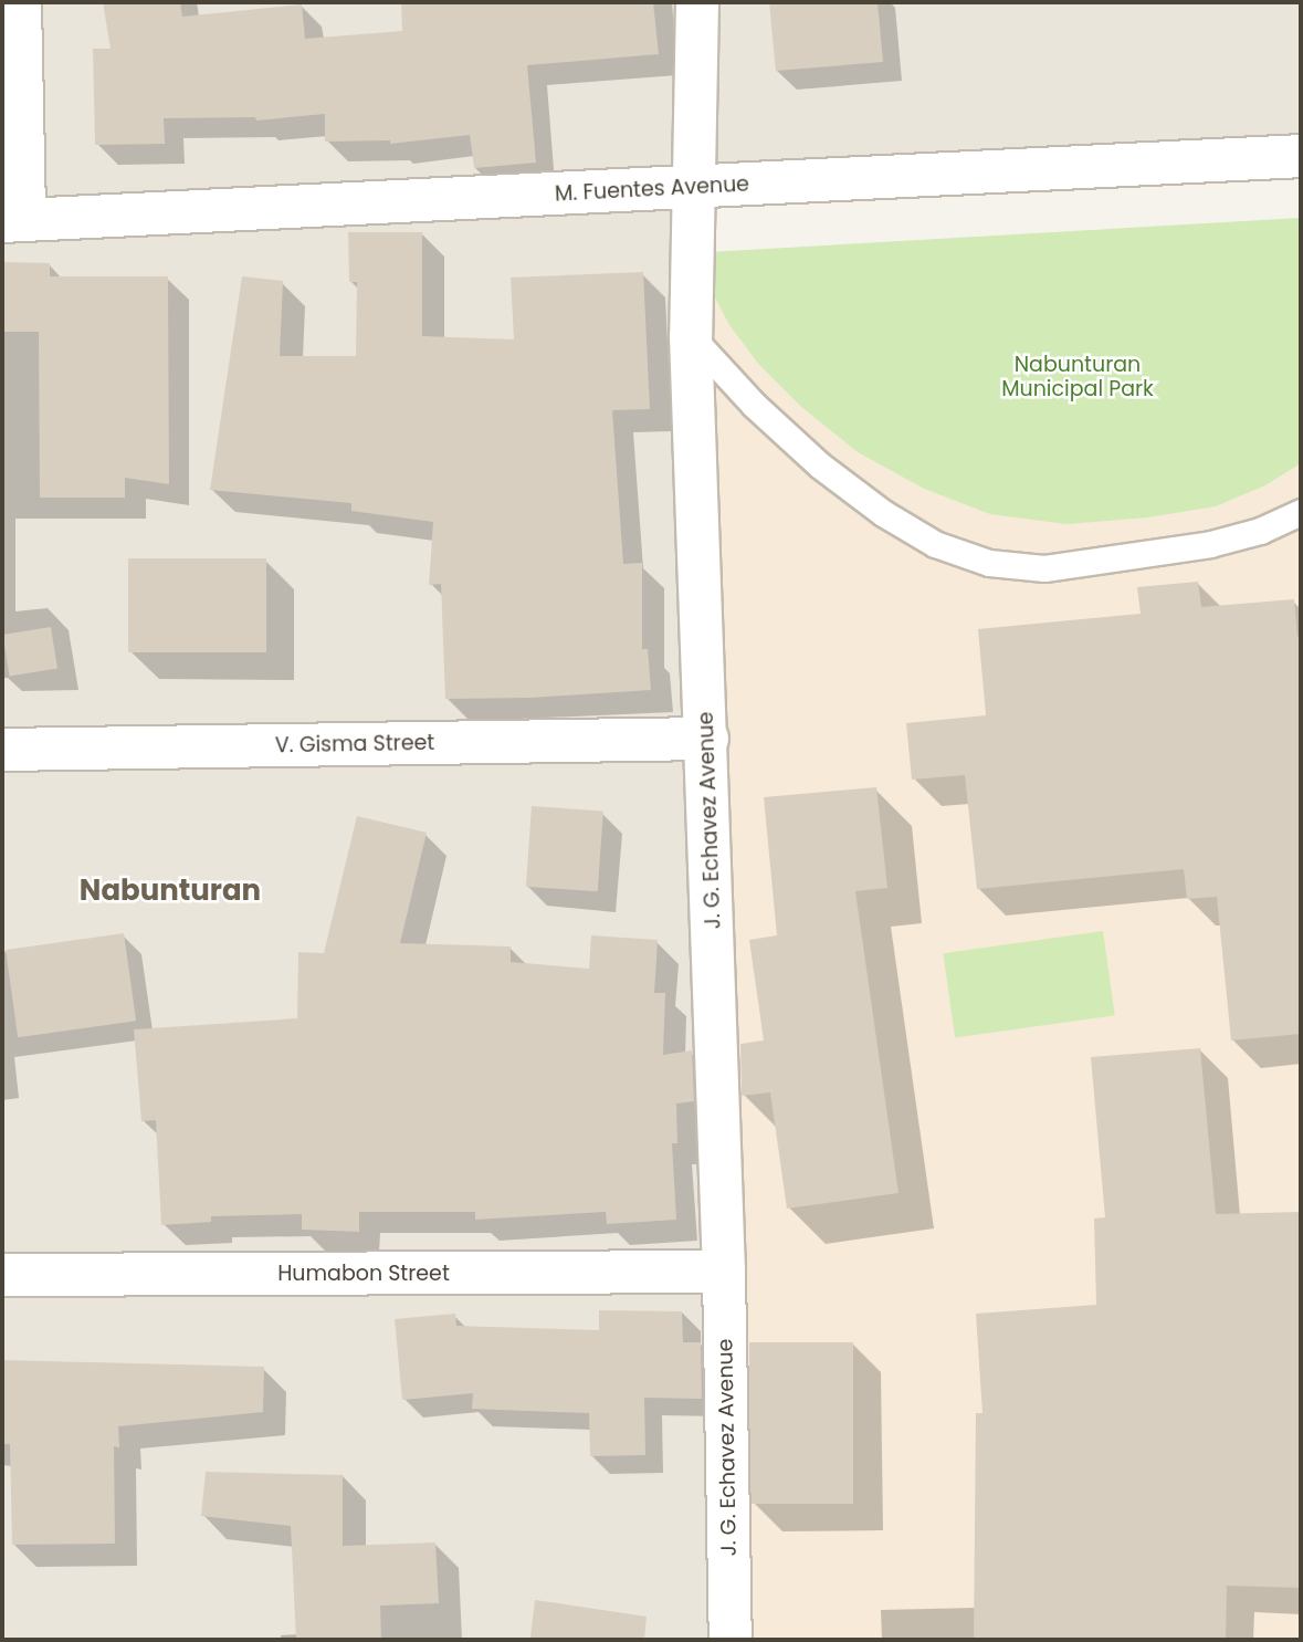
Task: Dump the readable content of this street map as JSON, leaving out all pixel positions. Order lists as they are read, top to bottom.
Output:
{
  "streets": {
    "street": [
      "M. Fuentes Avenue",
      "V. Gisma Street",
      "J. G. Echavez Avenue",
      "Humabon Street"
    ]
  },
  "crossings": [
    ["M. Fuentes Avenue", "J. G. Echavez Avenue"],
    ["V. Gisma Street", "J. G. Echavez Avenue"],
    ["J. G. Echavez Avenue", "Humabon Street"]
  ],
  "districts": ["Nabunturan"],
  "parks": ["Nabunturan Municipal Park"]
}
